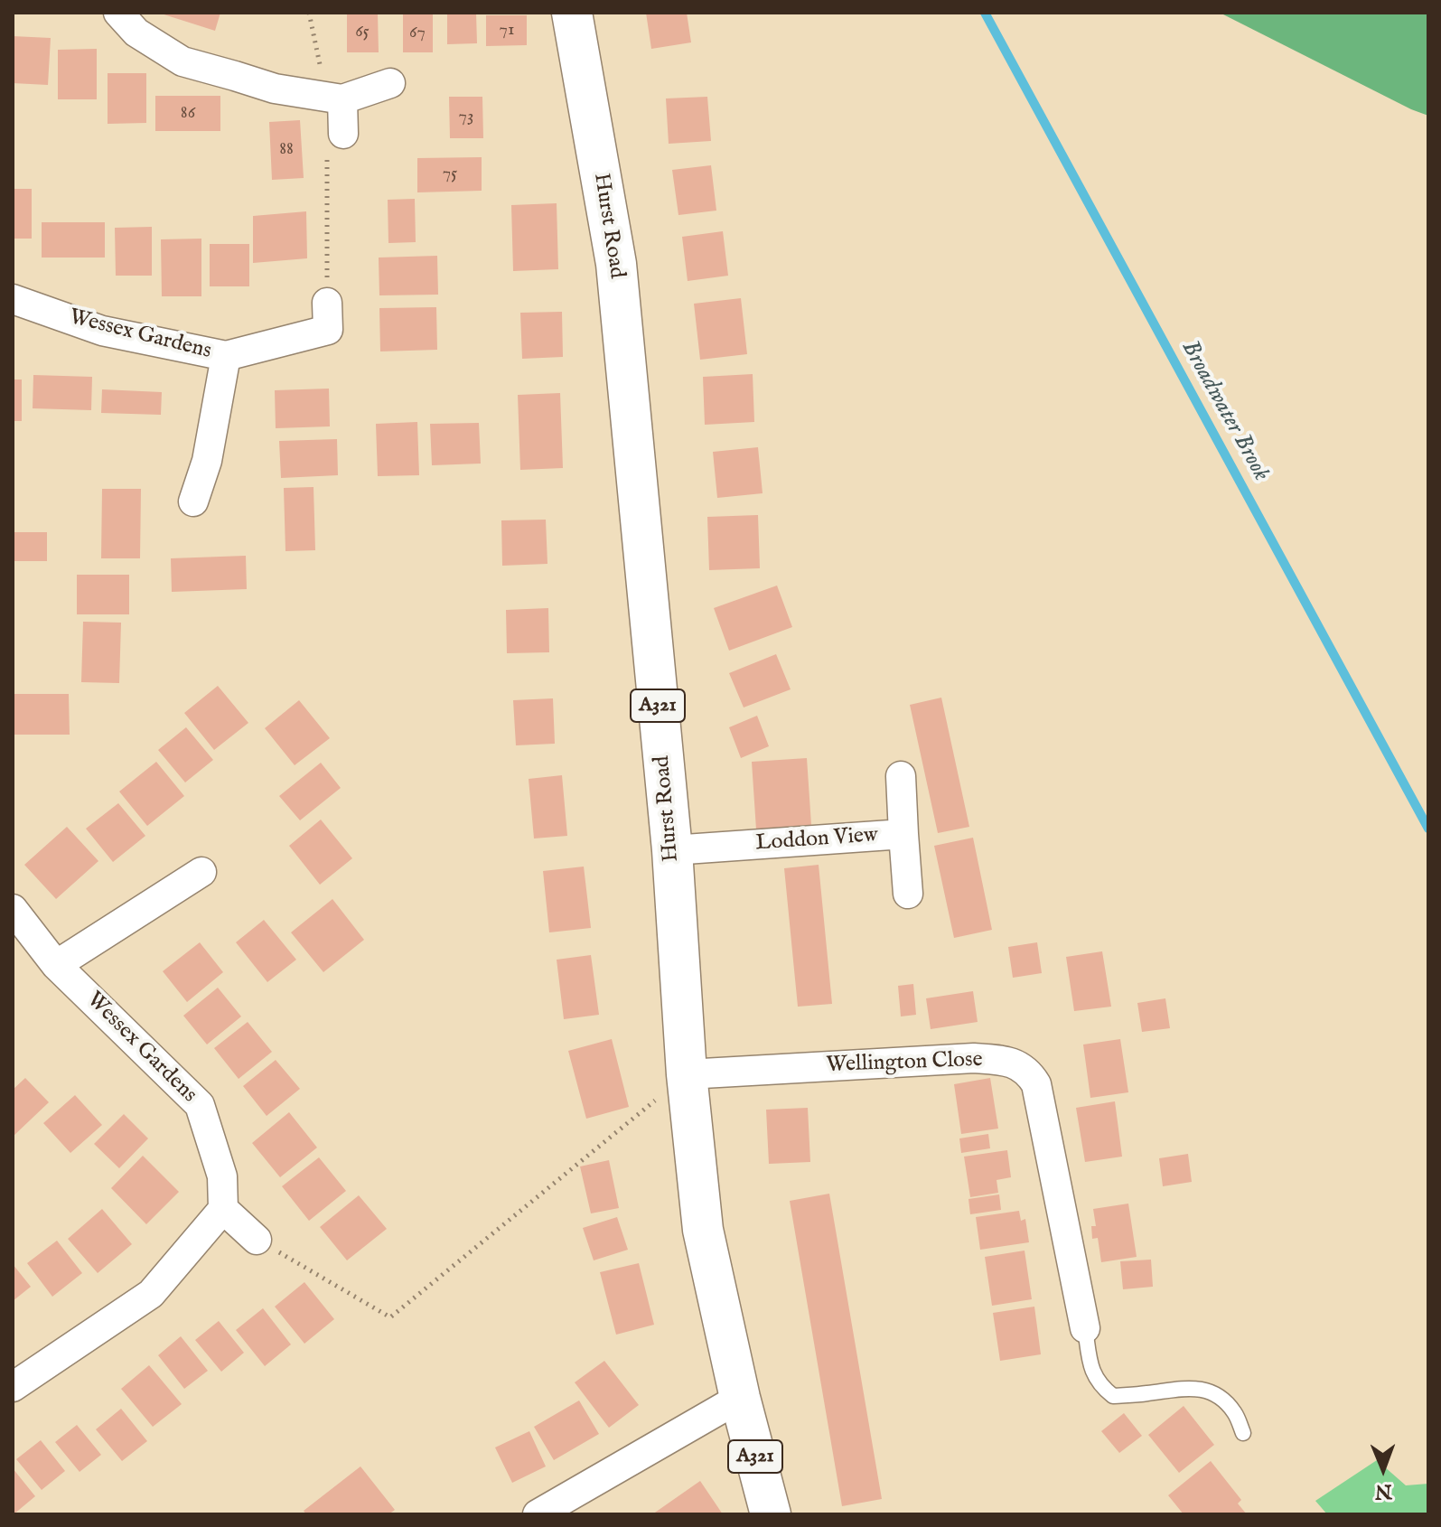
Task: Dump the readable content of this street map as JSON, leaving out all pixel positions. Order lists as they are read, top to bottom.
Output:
{
  "streets": {
    "main road": ["Hurst Road", "A321"],
    "street": ["Wessex Gardens", "Loddon View", "Wellington Close"]
  },
  "crossings": [
    ["Hurst Road", "Loddon View"],
    ["Hurst Road", "Wellington Close"]
  ],
  "water": ["Broadwater Brook"],
  "house_numbers": [
    "71",
    "65",
    "67",
    "86",
    "73",
    "88",
    "75"
  ],
  "north": "bottom"
}
